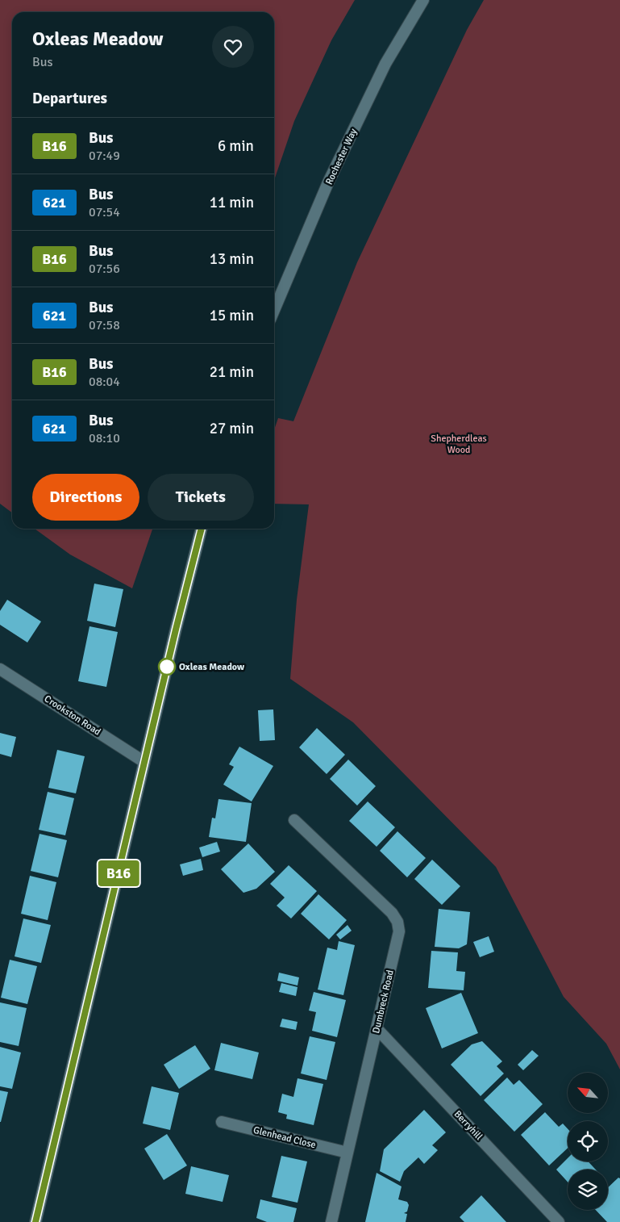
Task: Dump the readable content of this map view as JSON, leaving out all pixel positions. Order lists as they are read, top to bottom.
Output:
{
  "streets": {
    "street": [
      "Rochester Way",
      "Crookston Road",
      "Dumbreck Road",
      "Berryhill",
      "Glenhead Close"
    ]
  },
  "crossings": [
    ["Dumbreck Road", "Berryhill"],
    ["Dumbreck Road", "Glenhead Close"]
  ],
  "parks": ["Shepherdleas Wood"],
  "places": ["Oxleas Meadow"],
  "lines": ["bus line B16"],
  "north": "top left",
  "page": {
    "on_map": "B16",
    "heading": [
      ["Oxleas Meadow", "Bus"],
      "Departures"
    ],
    "list": [
      {
        "mark": "B16",
        "name": "Bus",
        "note": "07:49",
        "value": "6 min"
      },
      {
        "mark": "621",
        "name": "Bus",
        "note": "07:54",
        "value": "11 min"
      },
      {
        "mark": "B16",
        "name": "Bus",
        "note": "07:56",
        "value": "13 min"
      },
      {
        "mark": "621",
        "name": "Bus",
        "note": "07:58",
        "value": "15 min"
      },
      {
        "mark": "B16",
        "name": "Bus",
        "note": "08:04",
        "value": "21 min"
      },
      {
        "mark": "621",
        "name": "Bus",
        "note": "08:10",
        "value": "27 min"
      }
    ],
    "buttons": ["Directions", "Tickets"]
  }
}
